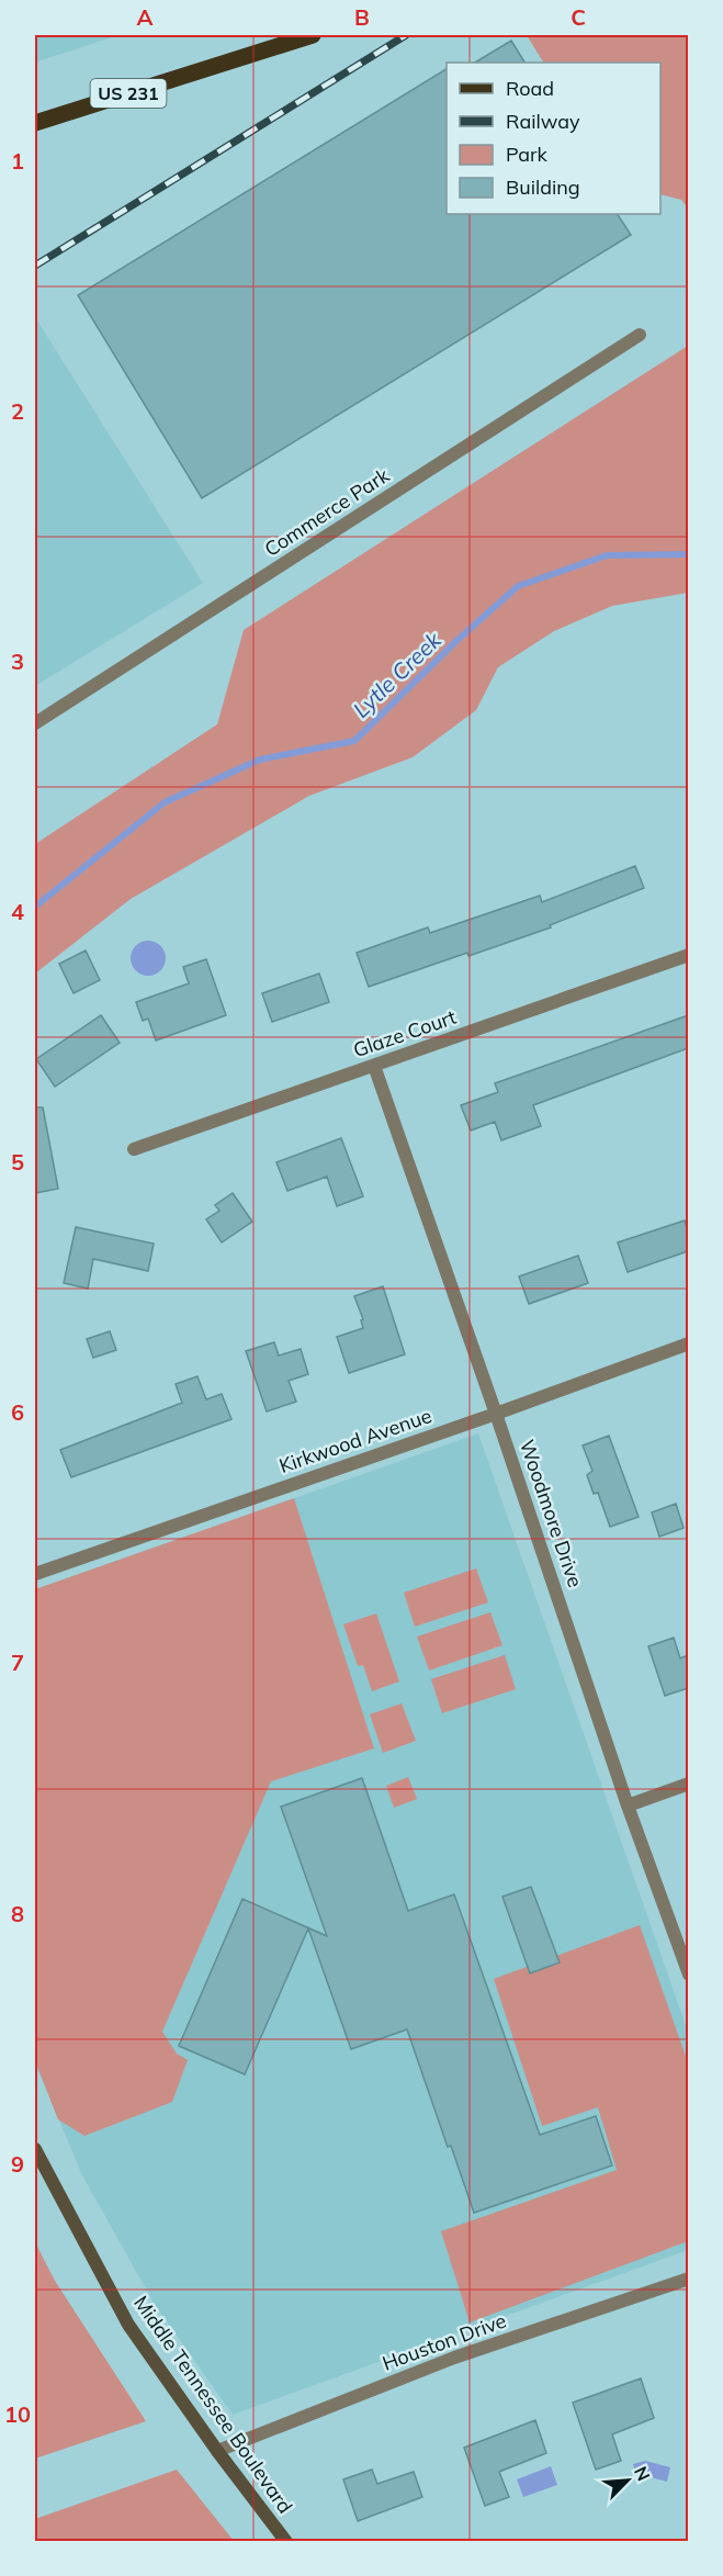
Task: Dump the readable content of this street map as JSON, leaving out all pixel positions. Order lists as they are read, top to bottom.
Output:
{
  "streets": {
    "main road": ["US 231", "Middle Tennessee Boulevard"],
    "street": [
      "Commerce Park",
      "Glaze Court",
      "Kirkwood Avenue",
      "Woodmore Drive",
      "Houston Drive"
    ]
  },
  "crossings": [
    ["Glaze Court", "Woodmore Drive"],
    ["Kirkwood Avenue", "Woodmore Drive"],
    ["Houston Drive", "Middle Tennessee Boulevard"]
  ],
  "water": ["Lytle Creek"],
  "legend": [
    "Road",
    "Railway",
    "Park",
    "Building"
  ],
  "north": "top right",
  "grid": {
    "columns": ["A", "B", "C"],
    "rows": [
      "1",
      "2",
      "3",
      "4",
      "5",
      "6",
      "7",
      "8",
      "9",
      "10"
    ]
  }
}
